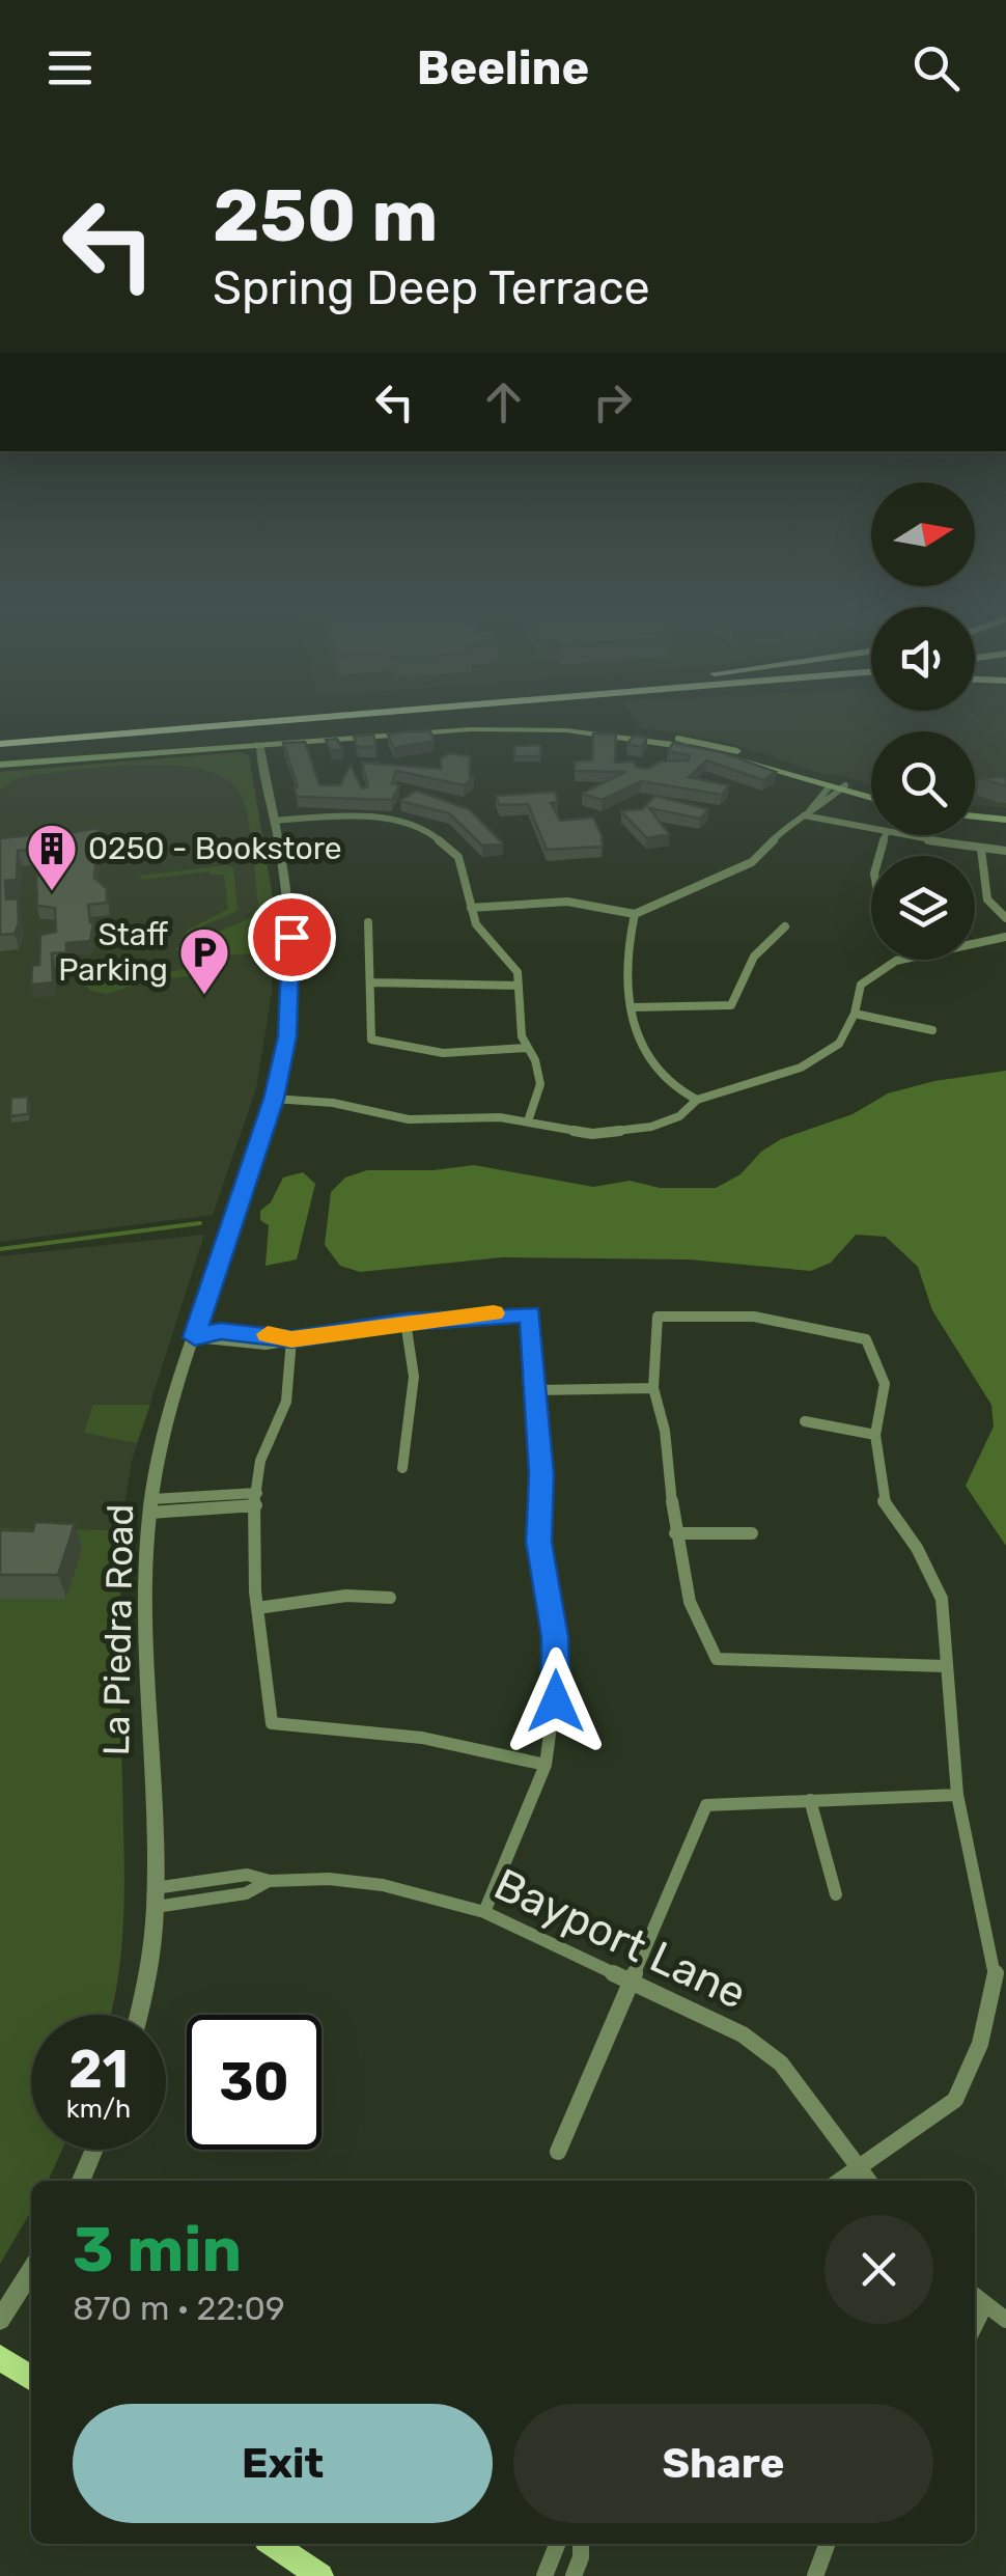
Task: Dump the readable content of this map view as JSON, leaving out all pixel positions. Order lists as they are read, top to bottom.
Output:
{
  "streets": {
    "street": ["La Piedra Road", "Bayport Lane"]
  },
  "crossings": [
    ["La Piedra Road", "Bayport Lane"]
  ],
  "places": {
    "building": ["0250 - Bookstore"],
    "parking": ["Staff Parking"]
  },
  "north": "right",
  "page": {
    "header": "Beeline",
    "turn": ["250 m", "Spring Deep Terrace"],
    "speed": "21 km/h",
    "limit": "30",
    "heading": ["3 min", "870 m · 22:09"],
    "buttons": ["Exit", "Share"]
  }
}
